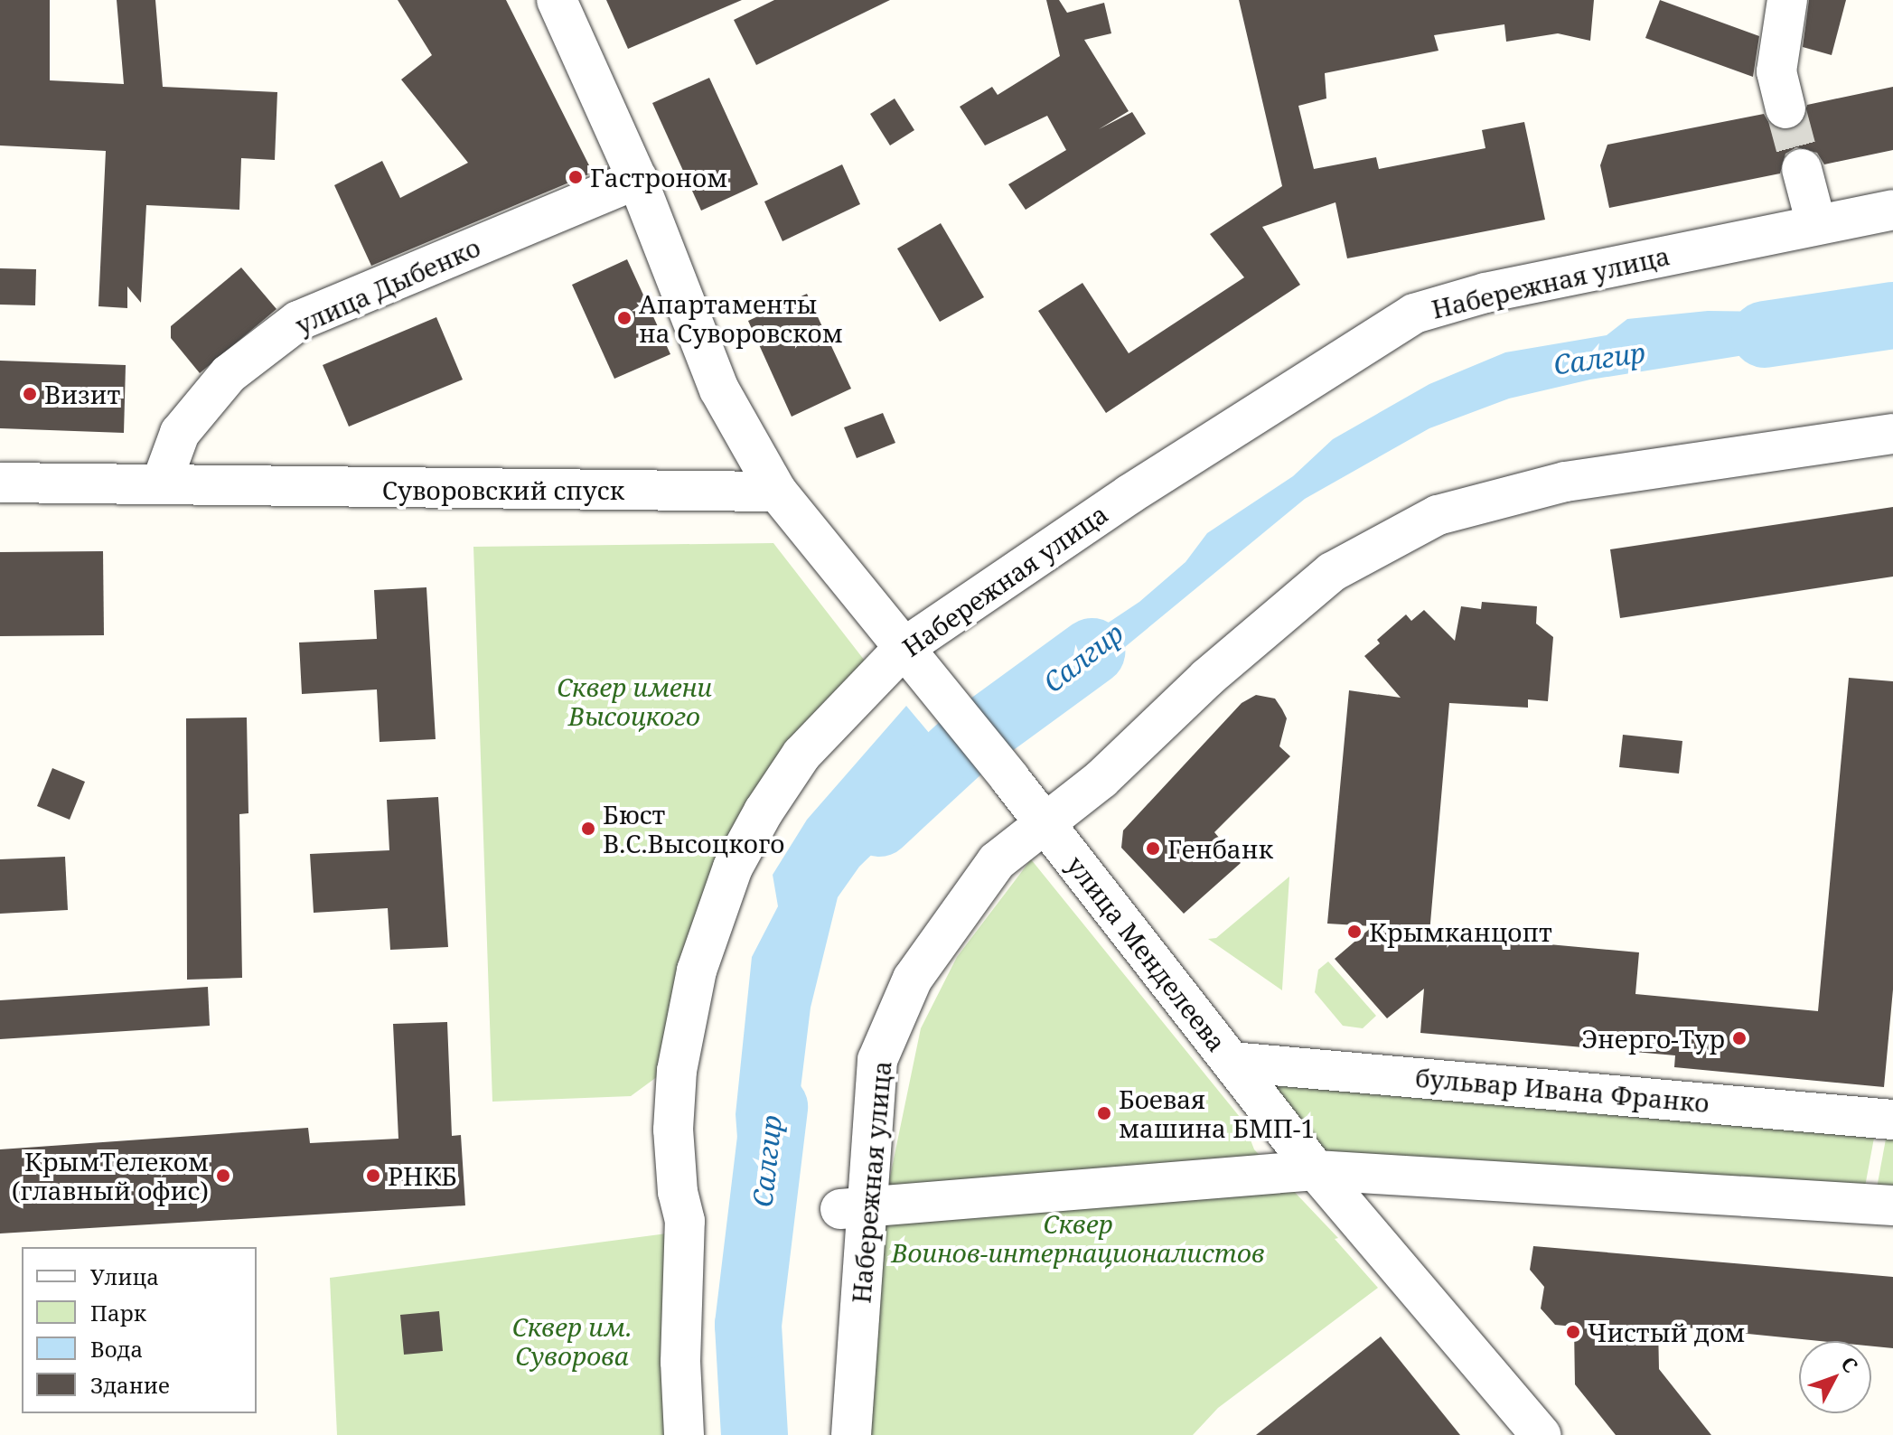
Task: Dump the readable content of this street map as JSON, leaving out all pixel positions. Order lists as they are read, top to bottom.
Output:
{
  "streets": {
    "street": [
      "Набережная улица",
      "улица Дыбенко",
      "Суворовский спуск",
      "улица Менделеева",
      "бульвар Ивана Франко"
    ]
  },
  "crossings": [
    ["Набережная улица", "улица Менделеева"],
    ["улица Дыбенко", "Суворовский спуск"],
    ["улица Менделеева", "бульвар Ивана Франко"]
  ],
  "water": ["Салгир"],
  "parks": ["Сквер имени Высоцкого", "Сквер Воинов-интернационалистов", "Сквер им. Суворова"],
  "places": [
    "Гастроном",
    "Апартаменты на Суворовском",
    "Визит",
    "Бюст В.С.Высоцкого",
    "Генбанк",
    "Крымканцопт",
    "Энерго-Тур",
    "Боевая машина БМП-1",
    "КрымТелеком (главный офис)",
    "РНКБ",
    "Чистый дом"
  ],
  "legend": [
    "Улица",
    "Парк",
    "Вода",
    "Здание"
  ],
  "north": "top right"
}
